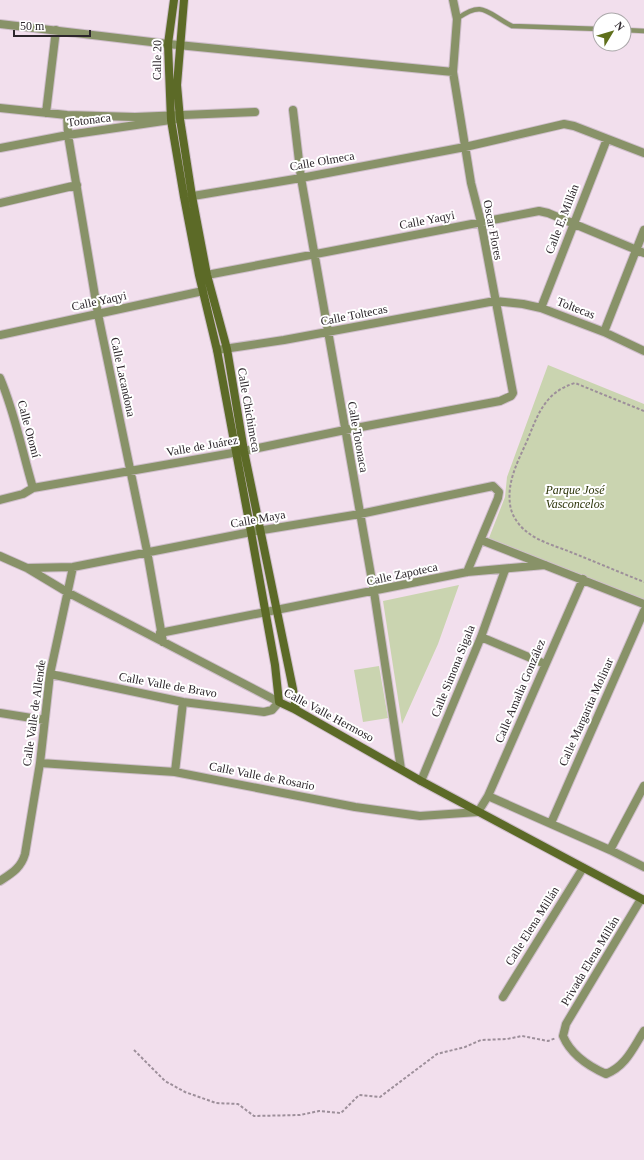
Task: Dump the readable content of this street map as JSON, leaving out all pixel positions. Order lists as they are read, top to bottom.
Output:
{
  "streets": {
    "main road": ["Calle 20", "Calle Chichimeca", "Calle Valle Hermoso"],
    "street": [
      "Totonaca",
      "Calle Olmeca",
      "Calle E. Millán",
      "Calle Yaqyi",
      "Oscar Flores",
      "Toltecas",
      "Calle Toltecas",
      "Calle Lacandona",
      "Calle Otomí",
      "Calle Totonaca",
      "Valle de Juárez",
      "Calle Maya",
      "Calle Zapoteca",
      "Calle Simona Sigala",
      "Calle Valle de Bravo",
      "Calle Amalia González",
      "Calle Margarita Molinar",
      "Calle Valle de Allende",
      "Calle Valle de Rosario",
      "Calle Elena Millán",
      "Privada Elena Millán"
    ]
  },
  "crossings": [
    ["Calle 20", "Totonaca"],
    ["Calle 20", "Calle Chichimeca"],
    ["Totonaca", "Calle Lacandona"],
    ["Totonaca", "Calle Chichimeca"],
    ["Calle Olmeca", "Calle E. Millán"],
    ["Calle Olmeca", "Oscar Flores"],
    ["Calle Olmeca", "Calle Chichimeca"],
    ["Calle Olmeca", "Calle Totonaca"],
    ["Calle E. Millán", "Calle Yaqyi"],
    ["Calle E. Millán", "Toltecas"],
    ["Calle Yaqyi", "Oscar Flores"],
    ["Calle Yaqyi", "Calle Lacandona"],
    ["Calle Yaqyi", "Calle Chichimeca"],
    ["Calle Yaqyi", "Calle Totonaca"],
    ["Oscar Flores", "Toltecas"],
    ["Oscar Flores", "Calle Toltecas"],
    ["Oscar Flores", "Valle de Juárez"],
    ["Toltecas", "Calle Toltecas"],
    ["Calle Toltecas", "Calle Chichimeca"],
    ["Calle Toltecas", "Calle Totonaca"],
    ["Calle Lacandona", "Valle de Juárez"],
    ["Calle Lacandona", "Calle Maya"],
    ["Calle Lacandona", "Calle Zapoteca"],
    ["Calle Lacandona", "Calle Valle Hermoso"],
    ["Calle Chichimeca", "Valle de Juárez"],
    ["Calle Chichimeca", "Calle Maya"],
    ["Calle Chichimeca", "Calle Zapoteca"],
    ["Calle Chichimeca", "Calle Valle de Bravo"],
    ["Calle Chichimeca", "Calle Valle Hermoso"],
    ["Calle Otomí", "Valle de Juárez"],
    ["Calle Totonaca", "Valle de Juárez"],
    ["Calle Totonaca", "Calle Maya"],
    ["Calle Totonaca", "Calle Zapoteca"],
    ["Calle Totonaca", "Calle Valle Hermoso"],
    ["Calle Maya", "Calle Valle de Allende"],
    ["Calle Maya", "Calle Valle Hermoso"],
    ["Calle Zapoteca", "Calle Simona Sigala"],
    ["Calle Simona Sigala", "Calle Valle Hermoso"],
    ["Calle Valle de Bravo", "Calle Valle de Allende"],
    ["Calle Valle de Bravo", "Calle Valle Hermoso"],
    ["Calle Amalia González", "Calle Valle Hermoso"],
    ["Calle Amalia González", "Calle Valle de Rosario"],
    ["Calle Valle de Allende", "Calle Valle Hermoso"],
    ["Calle Valle de Allende", "Calle Valle de Rosario"],
    ["Calle Valle Hermoso", "Calle Valle de Rosario"],
    ["Calle Valle Hermoso", "Calle Elena Millán"],
    ["Calle Valle Hermoso", "Privada Elena Millán"]
  ],
  "parks": ["Parque José Vasconcelos"],
  "scale_bar": "50 m",
  "north": "top right"
}
